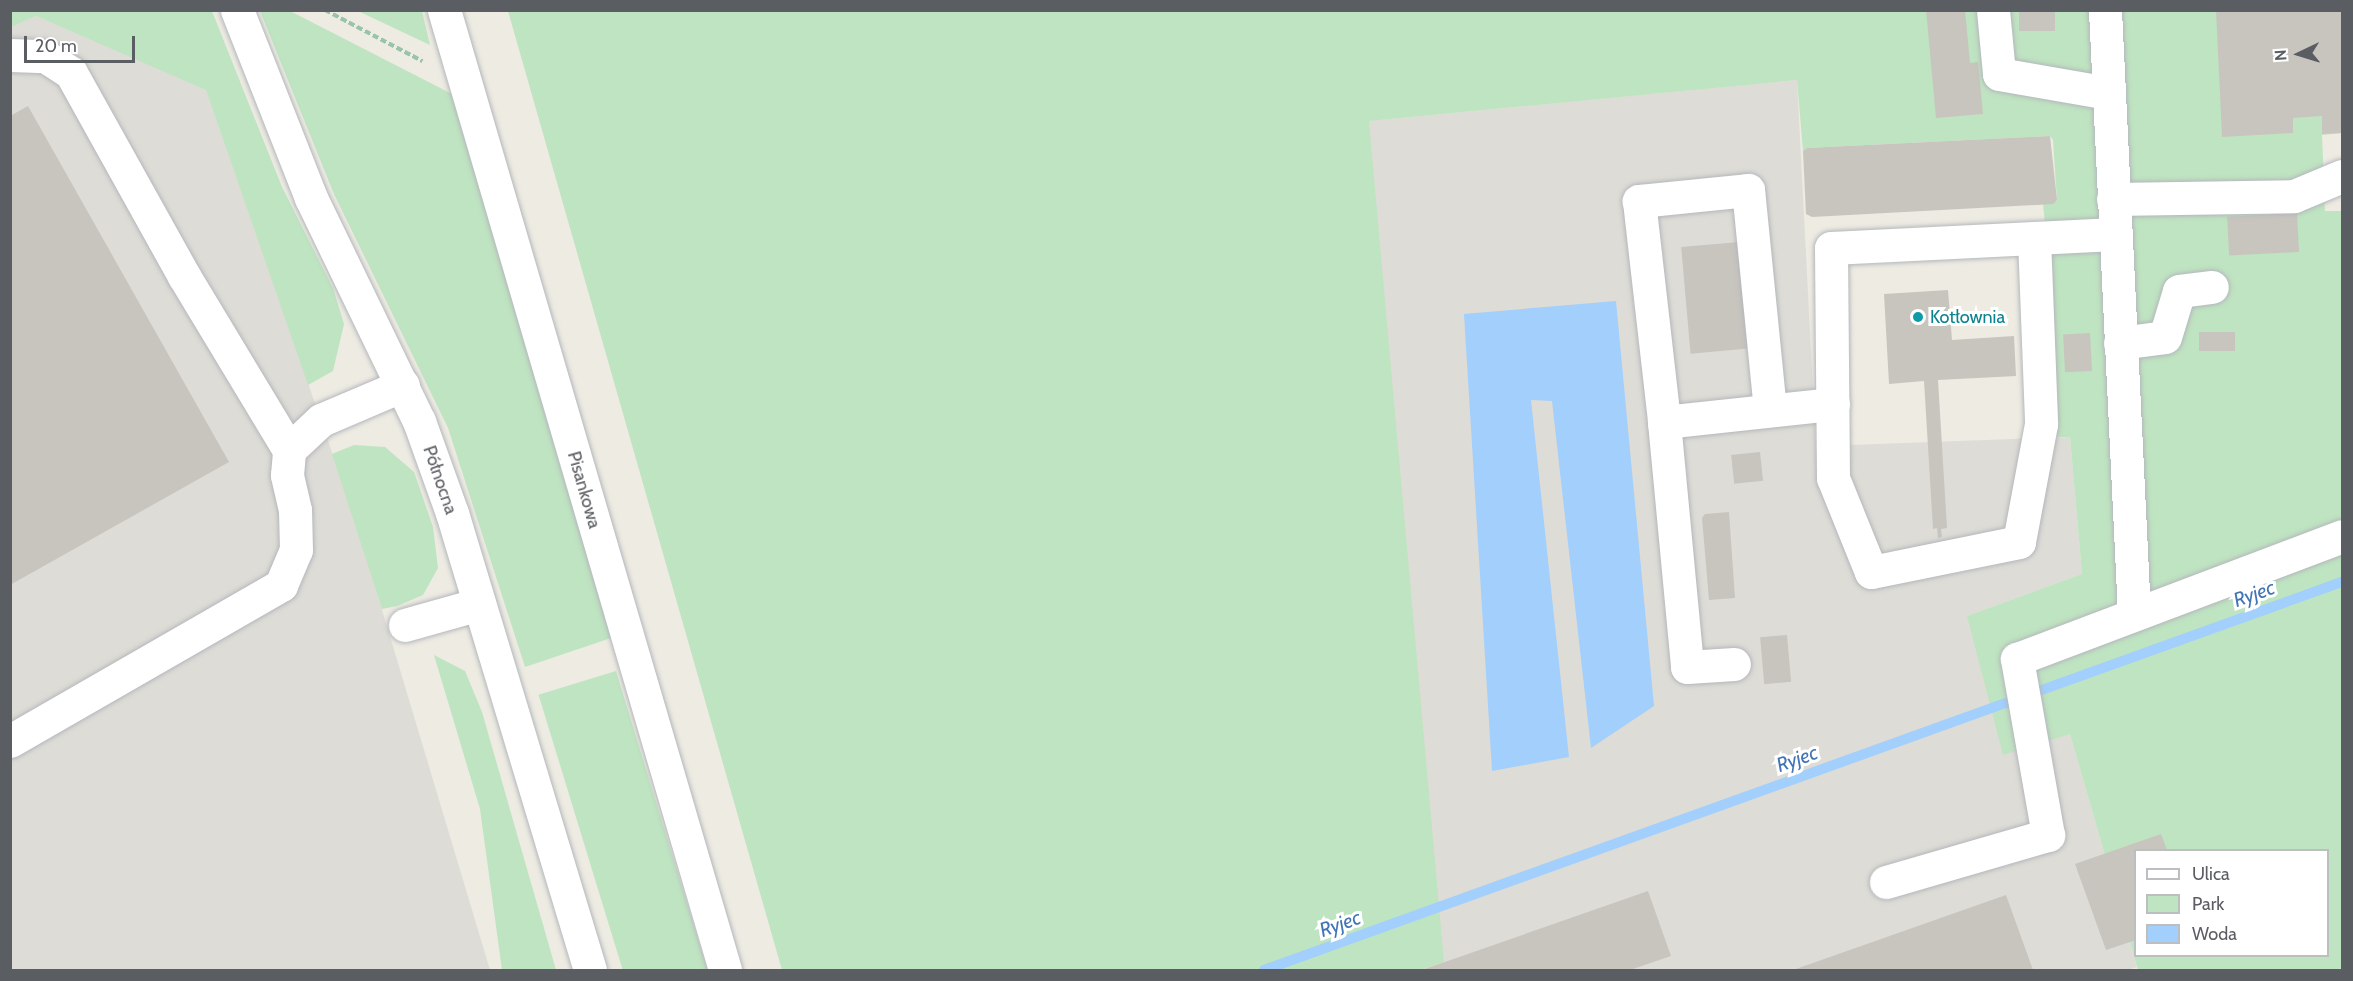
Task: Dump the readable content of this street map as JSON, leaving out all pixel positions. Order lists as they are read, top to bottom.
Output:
{
  "streets": {
    "street": ["Północna", "Pisankowa"]
  },
  "water": ["Ryjec"],
  "places": ["Kotłownia"],
  "legend": ["Ulica", "Park", "Woda"],
  "scale_bar": "20 m",
  "north": "left"
}
